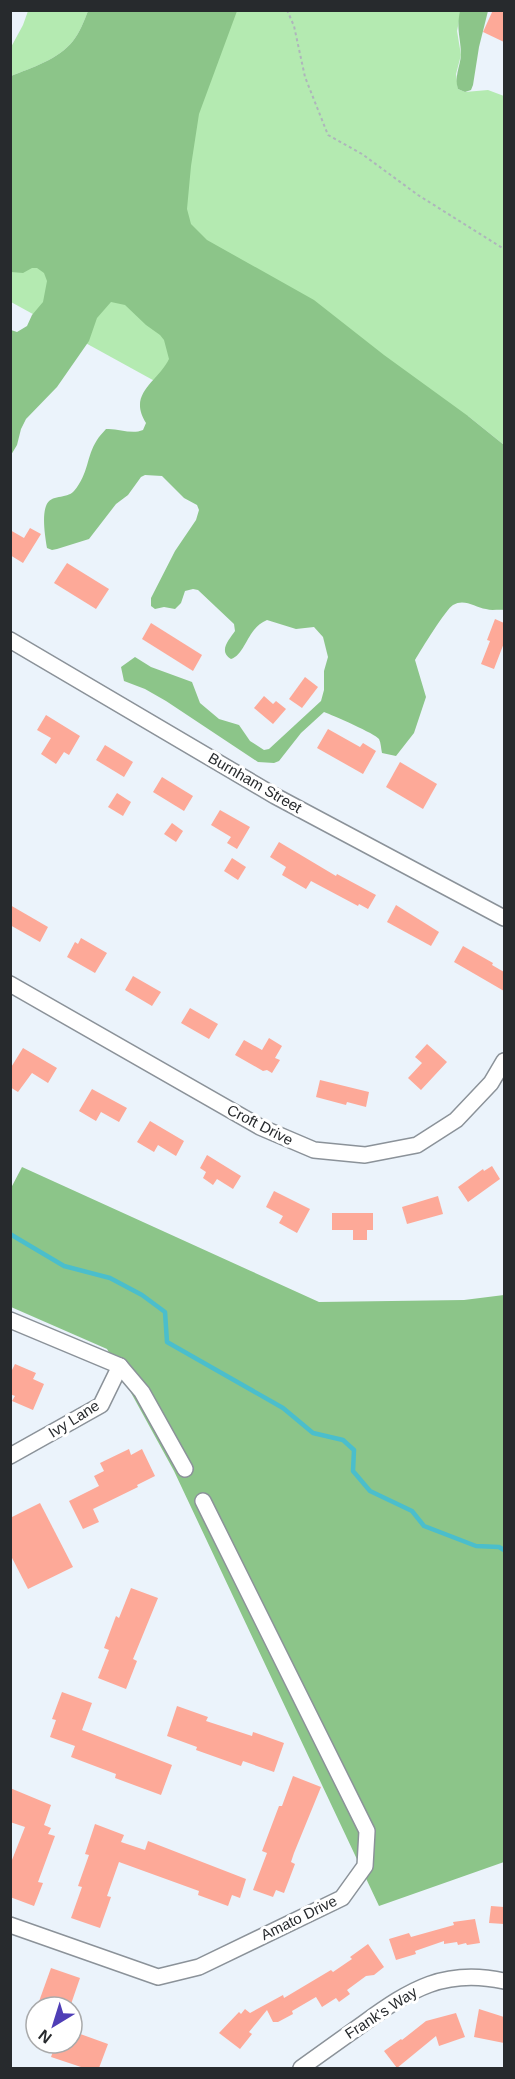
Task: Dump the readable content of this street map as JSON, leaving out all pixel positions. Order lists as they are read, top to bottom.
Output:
{
  "streets": {
    "street": [
      "Burnham Street",
      "Croft Drive",
      "Ivy Lane",
      "Amato Drive",
      "Frank's Way"
    ]
  },
  "north": "bottom left"
}
